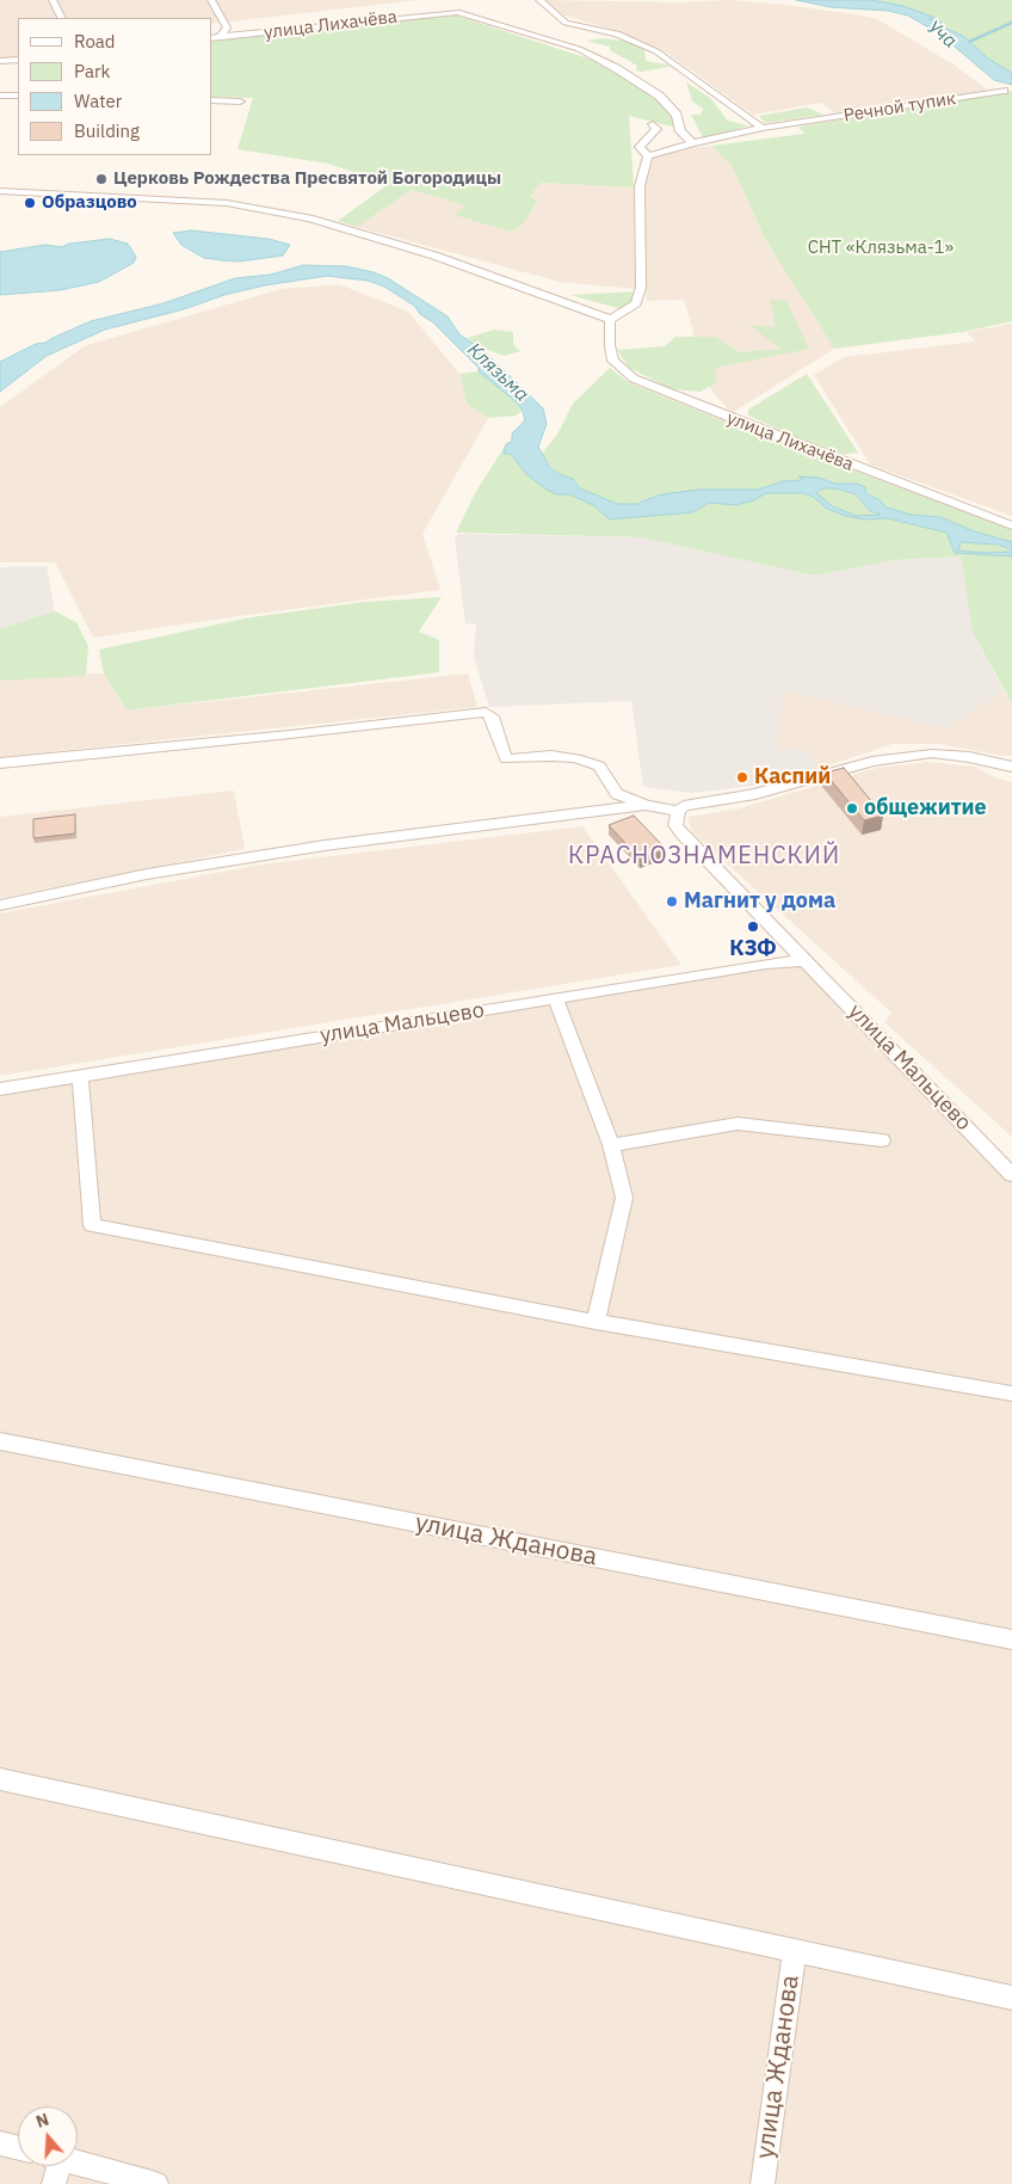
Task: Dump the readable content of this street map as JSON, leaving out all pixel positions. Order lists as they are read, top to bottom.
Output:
{
  "streets": {
    "street": [
      "улица Лихачёва",
      "Речной тупик",
      "улица Мальцево",
      "улица Жданова"
    ]
  },
  "crossings": [
    ["улица Лихачёва", "Речной тупик"]
  ],
  "districts": ["КРАСНОЗНАМЕНСКИЙ"],
  "water": ["Уча", "Клязьма"],
  "parks": ["СНТ «Клязьма-1»"],
  "places": [
    "Церковь Рождества Пресвятой Богородицы",
    "Образцово",
    "Каспий",
    "общежитие",
    "Магнит у дома",
    "КЗФ"
  ],
  "legend": [
    "Road",
    "Park",
    "Water",
    "Building"
  ],
  "north": "top"
}
